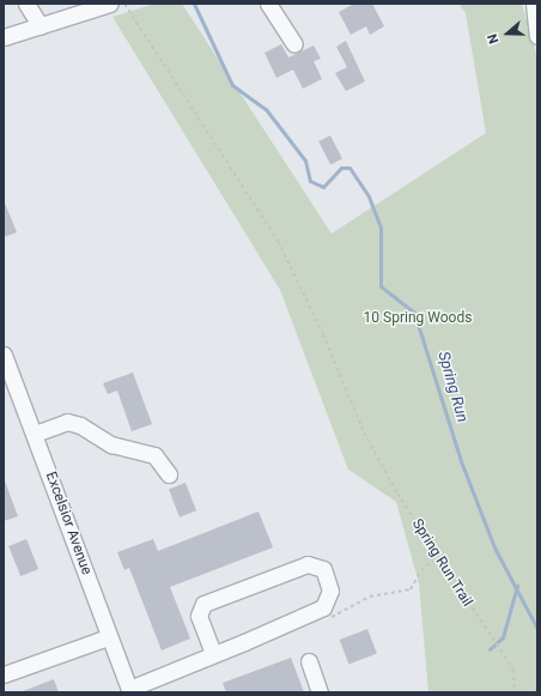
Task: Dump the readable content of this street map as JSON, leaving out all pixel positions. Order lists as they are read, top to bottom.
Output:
{
  "streets": {
    "street": ["Excelsior Avenue"],
    "path": ["Spring Run Trail"]
  },
  "water": ["Spring Run"],
  "parks": ["10 Spring Woods"],
  "north": "left"
}
